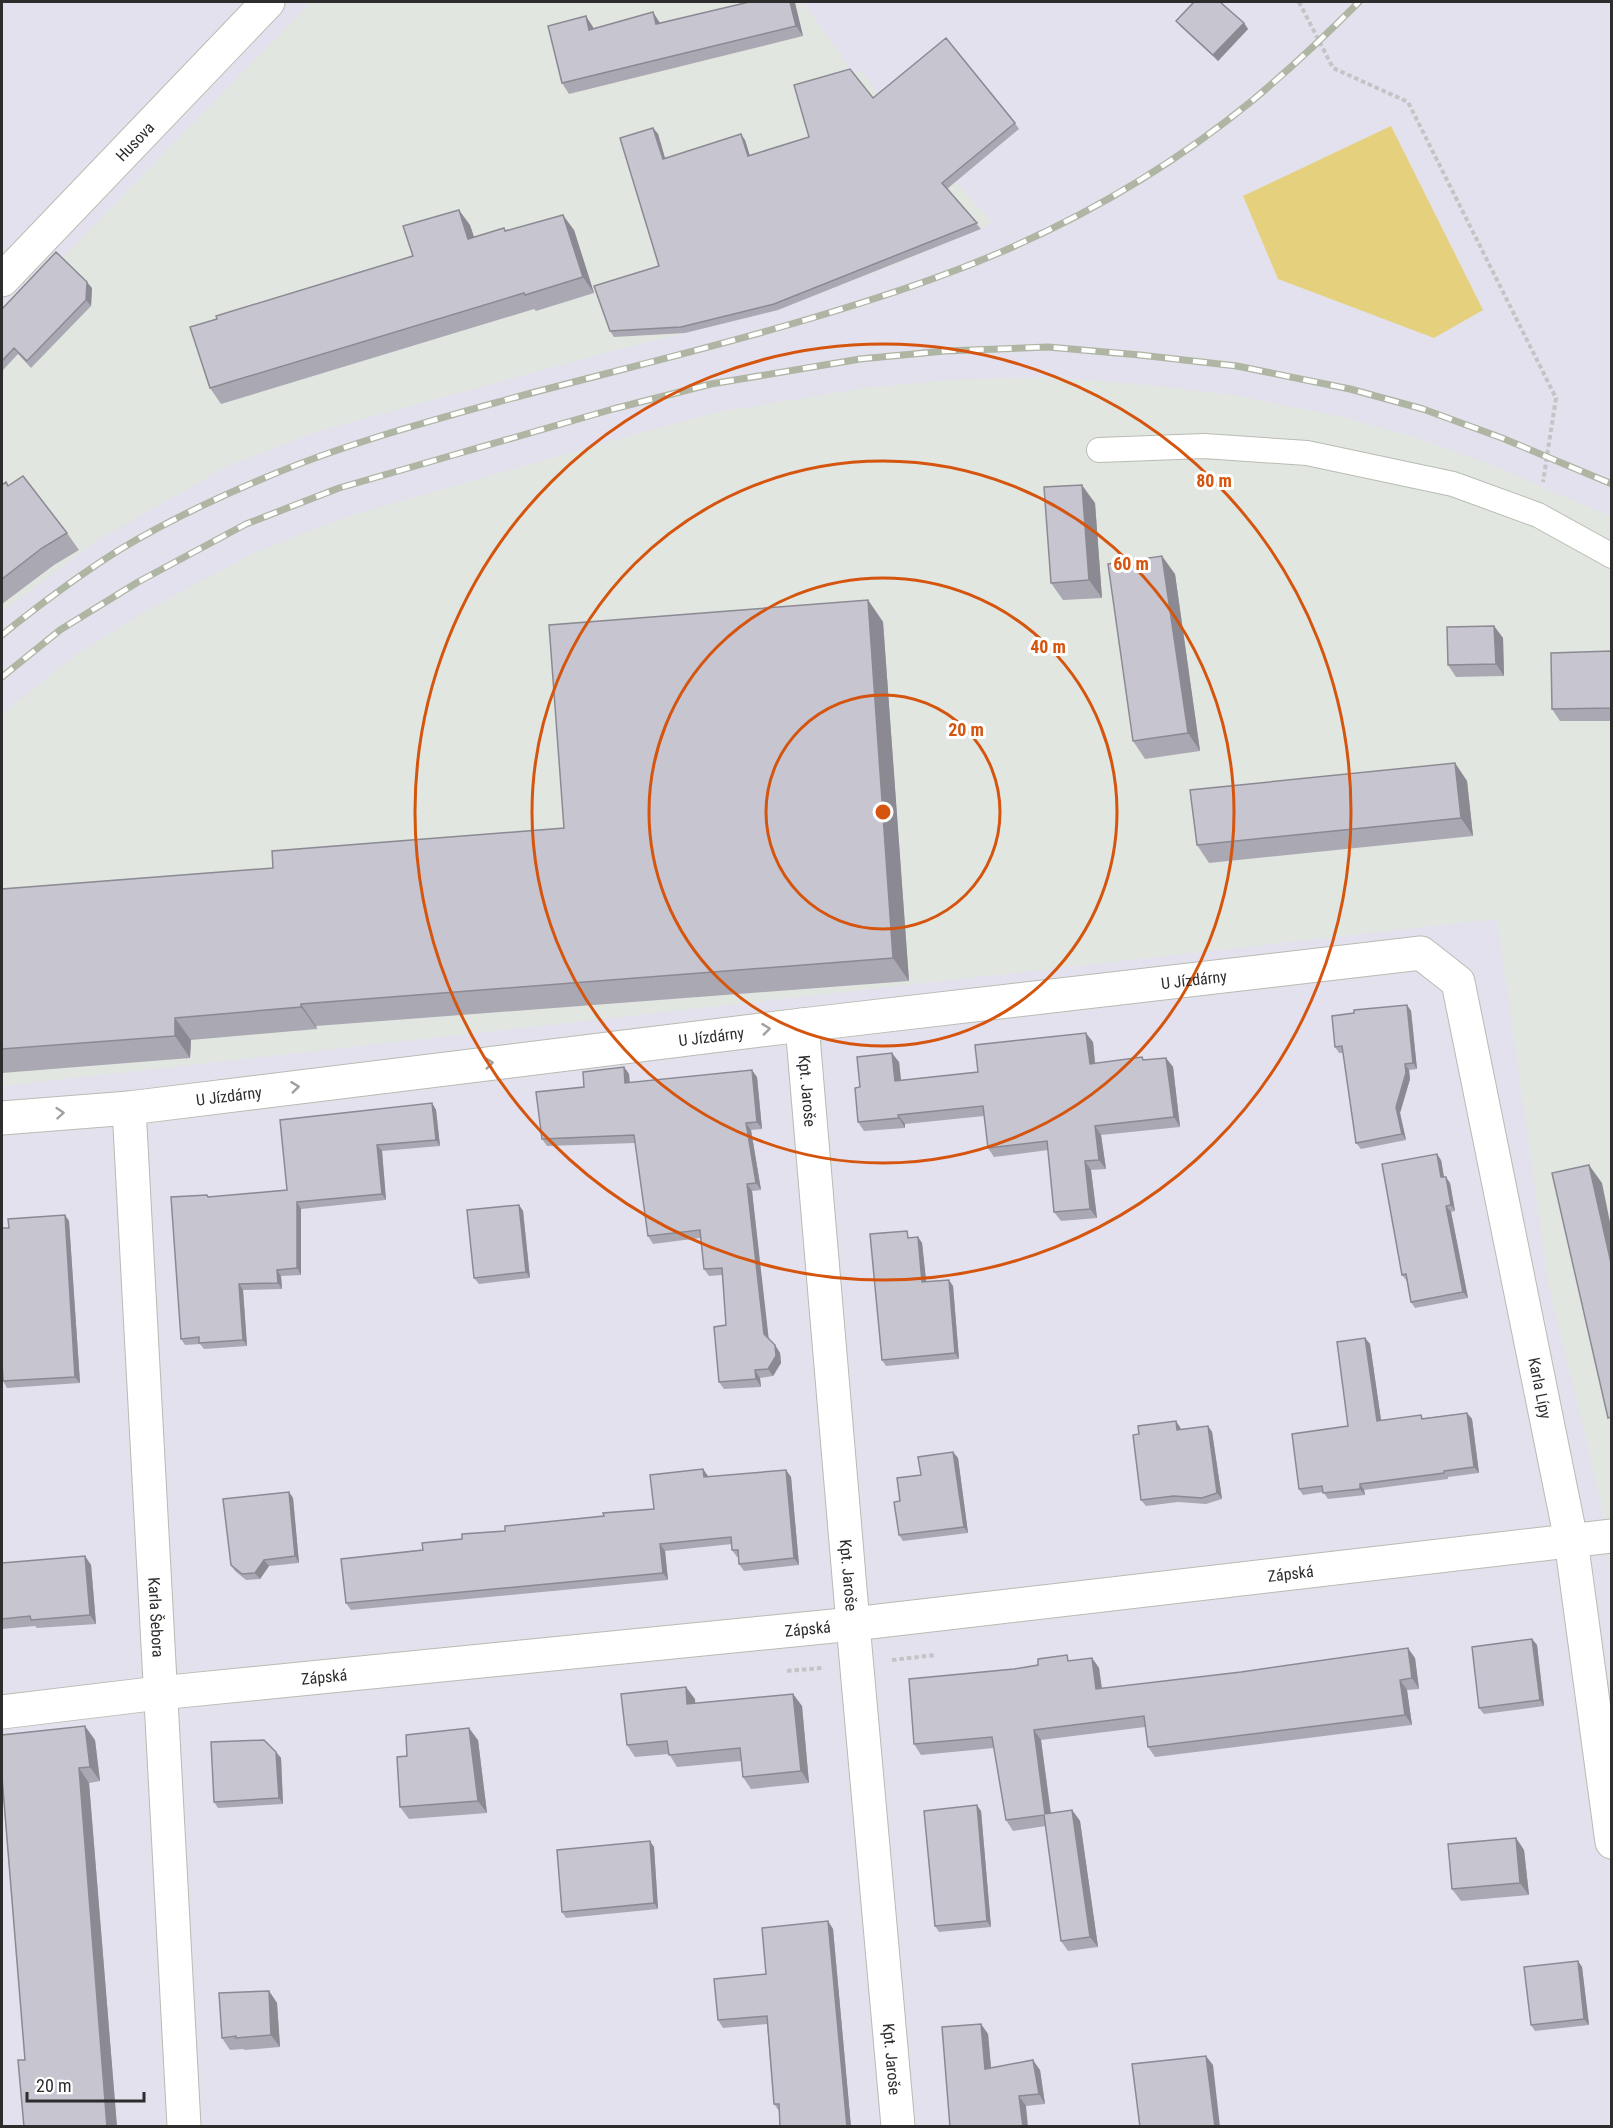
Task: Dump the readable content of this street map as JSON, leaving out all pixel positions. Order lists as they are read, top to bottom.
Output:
{
  "streets": {
    "street": [
      "Husova",
      "U Jízdárny",
      "Kpt. Jaroše",
      "Karla Lípy",
      "Zápská",
      "Karla Šebora"
    ]
  },
  "crossings": [
    ["U Jízdárny", "Kpt. Jaroše"],
    ["U Jízdárny", "Karla Lípy"],
    ["U Jízdárny", "Karla Šebora"],
    ["Kpt. Jaroše", "Zápská"],
    ["Karla Lípy", "Zápská"],
    ["Zápská", "Karla Šebora"]
  ],
  "one_way": ["U Jízdárny"],
  "scale_bar": "20 m",
  "rings": [
    "80 m",
    "60 m",
    "40 m",
    "20 m"
  ]
}
